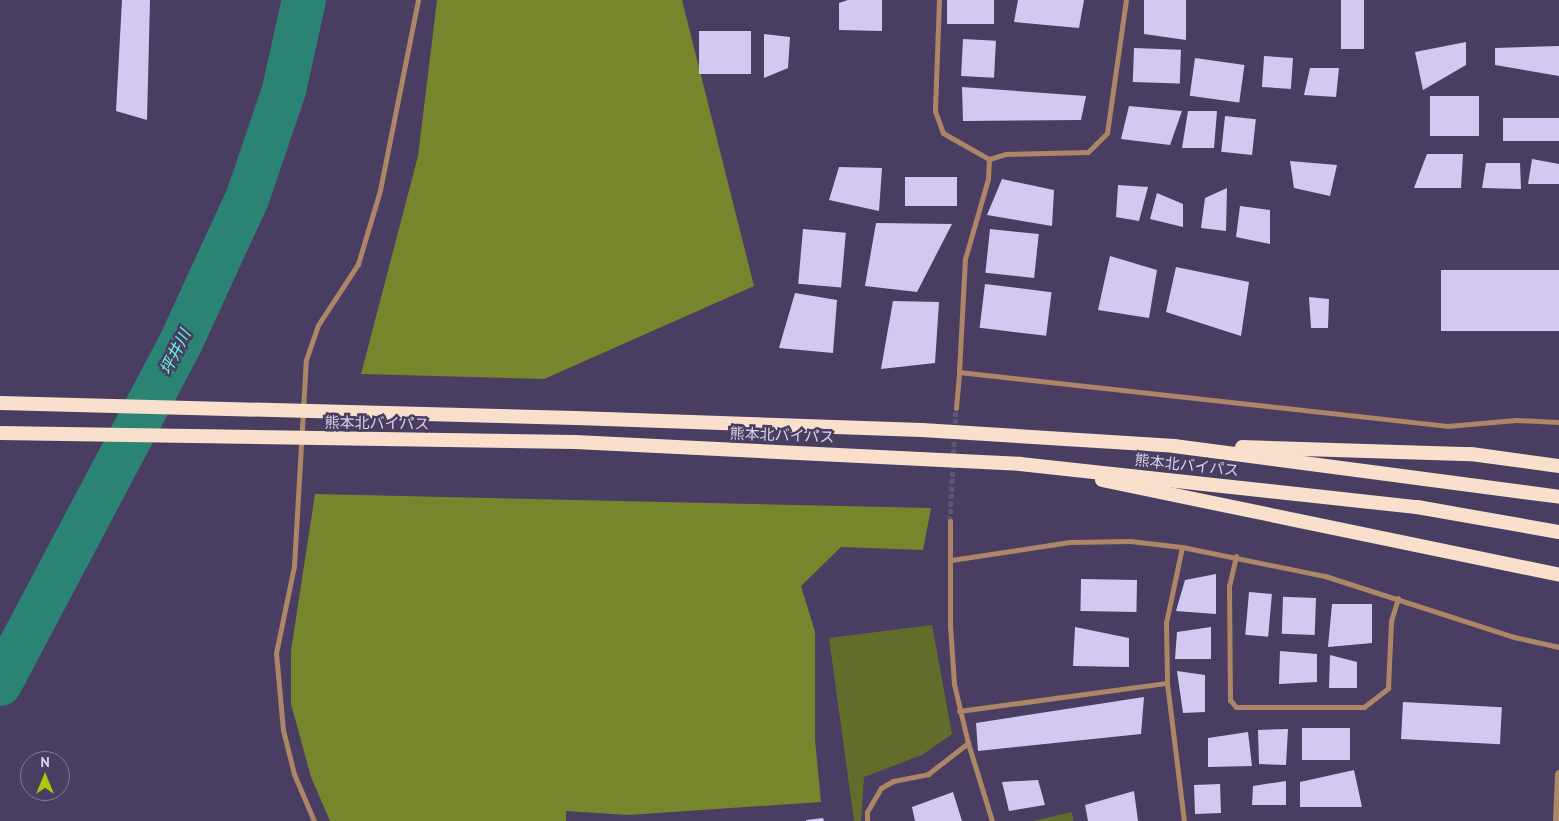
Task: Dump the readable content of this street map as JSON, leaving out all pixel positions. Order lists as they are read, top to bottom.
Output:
{
  "streets": {
    "highway": ["熊本北バイパス"]
  },
  "water": ["坪井川"],
  "north": "top"
}
